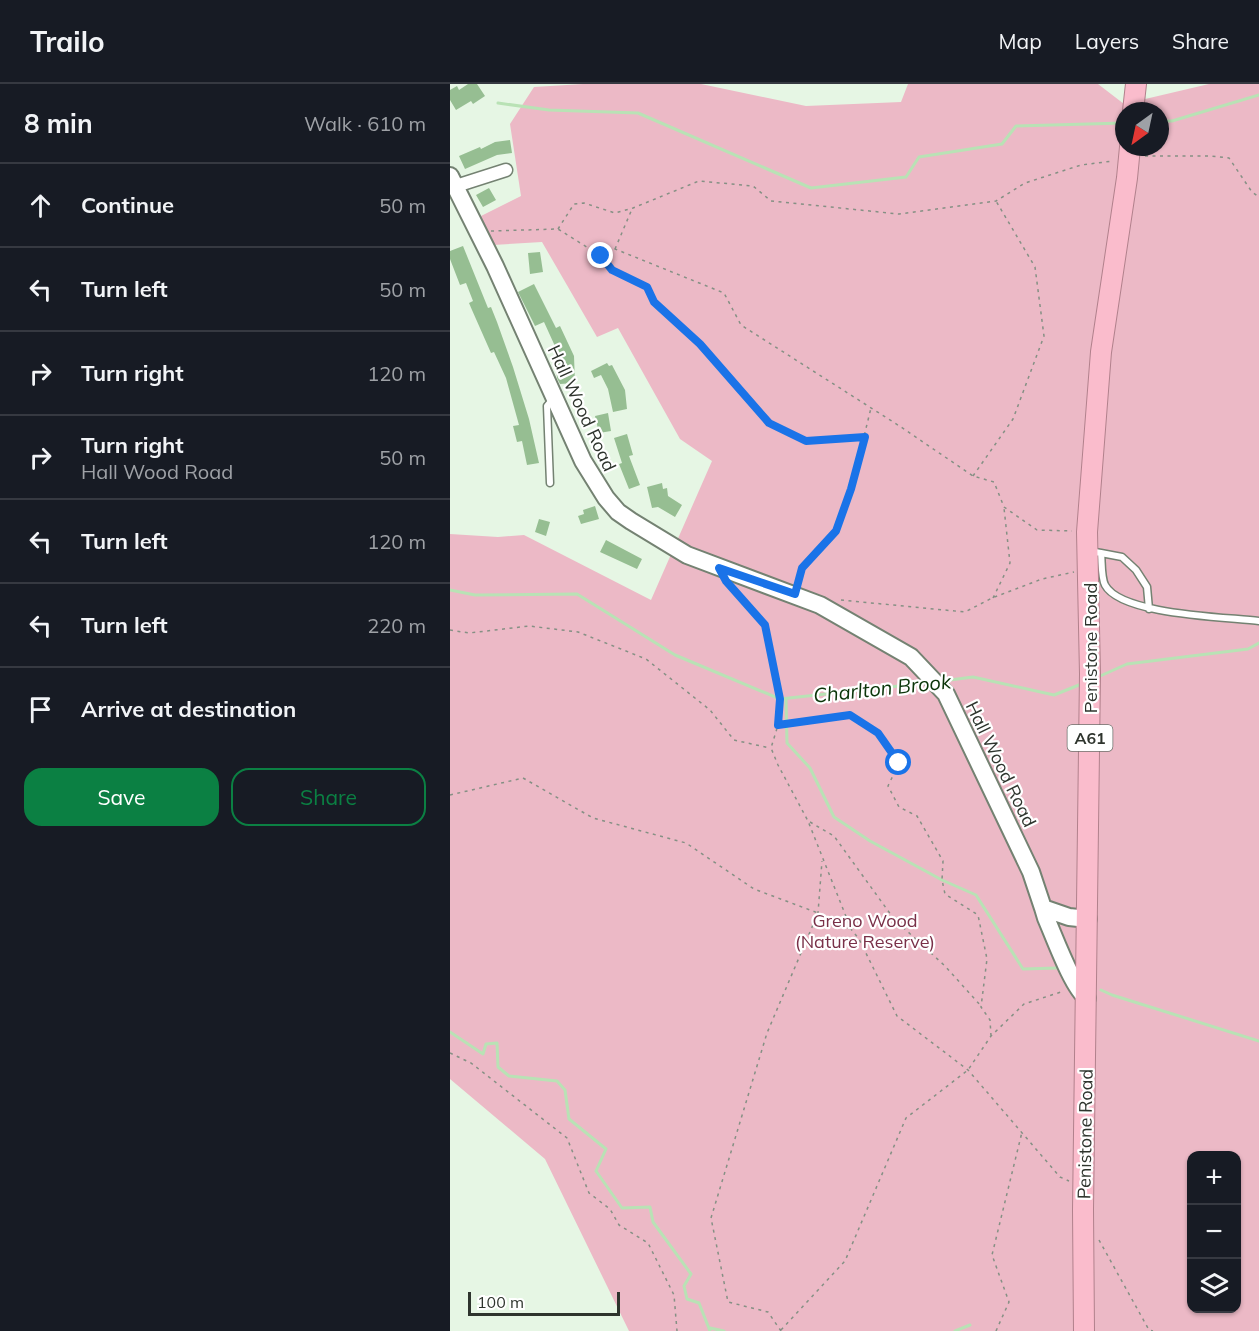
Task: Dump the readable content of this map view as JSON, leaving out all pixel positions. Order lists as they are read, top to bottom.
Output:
{
  "streets": {
    "highway": ["Penistone Road", "A61"],
    "main road": ["Hall Wood Road"]
  },
  "crossings": [
    ["Hall Wood Road", "Penistone Road"]
  ],
  "water": ["Charlton Brook"],
  "parks": ["Greno Wood (Nature Reserve)"],
  "scale_bar": "100 m",
  "north": "bottom left",
  "page": {
    "header": "Trailo",
    "nav": ["Map", "Layers", "Share"],
    "heading": ["8 min", "Walk · 610 m"],
    "list": [
      ["Continue", "50 m"],
      ["Turn left", "50 m"],
      ["Turn right", "120 m"],
      ["Turn right", "Hall Wood Road", "50 m"],
      ["Turn left", "120 m"],
      ["Turn left", "220 m"],
      "Arrive at destination"
    ],
    "buttons": ["Save", "Share"],
    "map_buttons": ["+", "−"],
    "scale": "100 m"
  }
}
